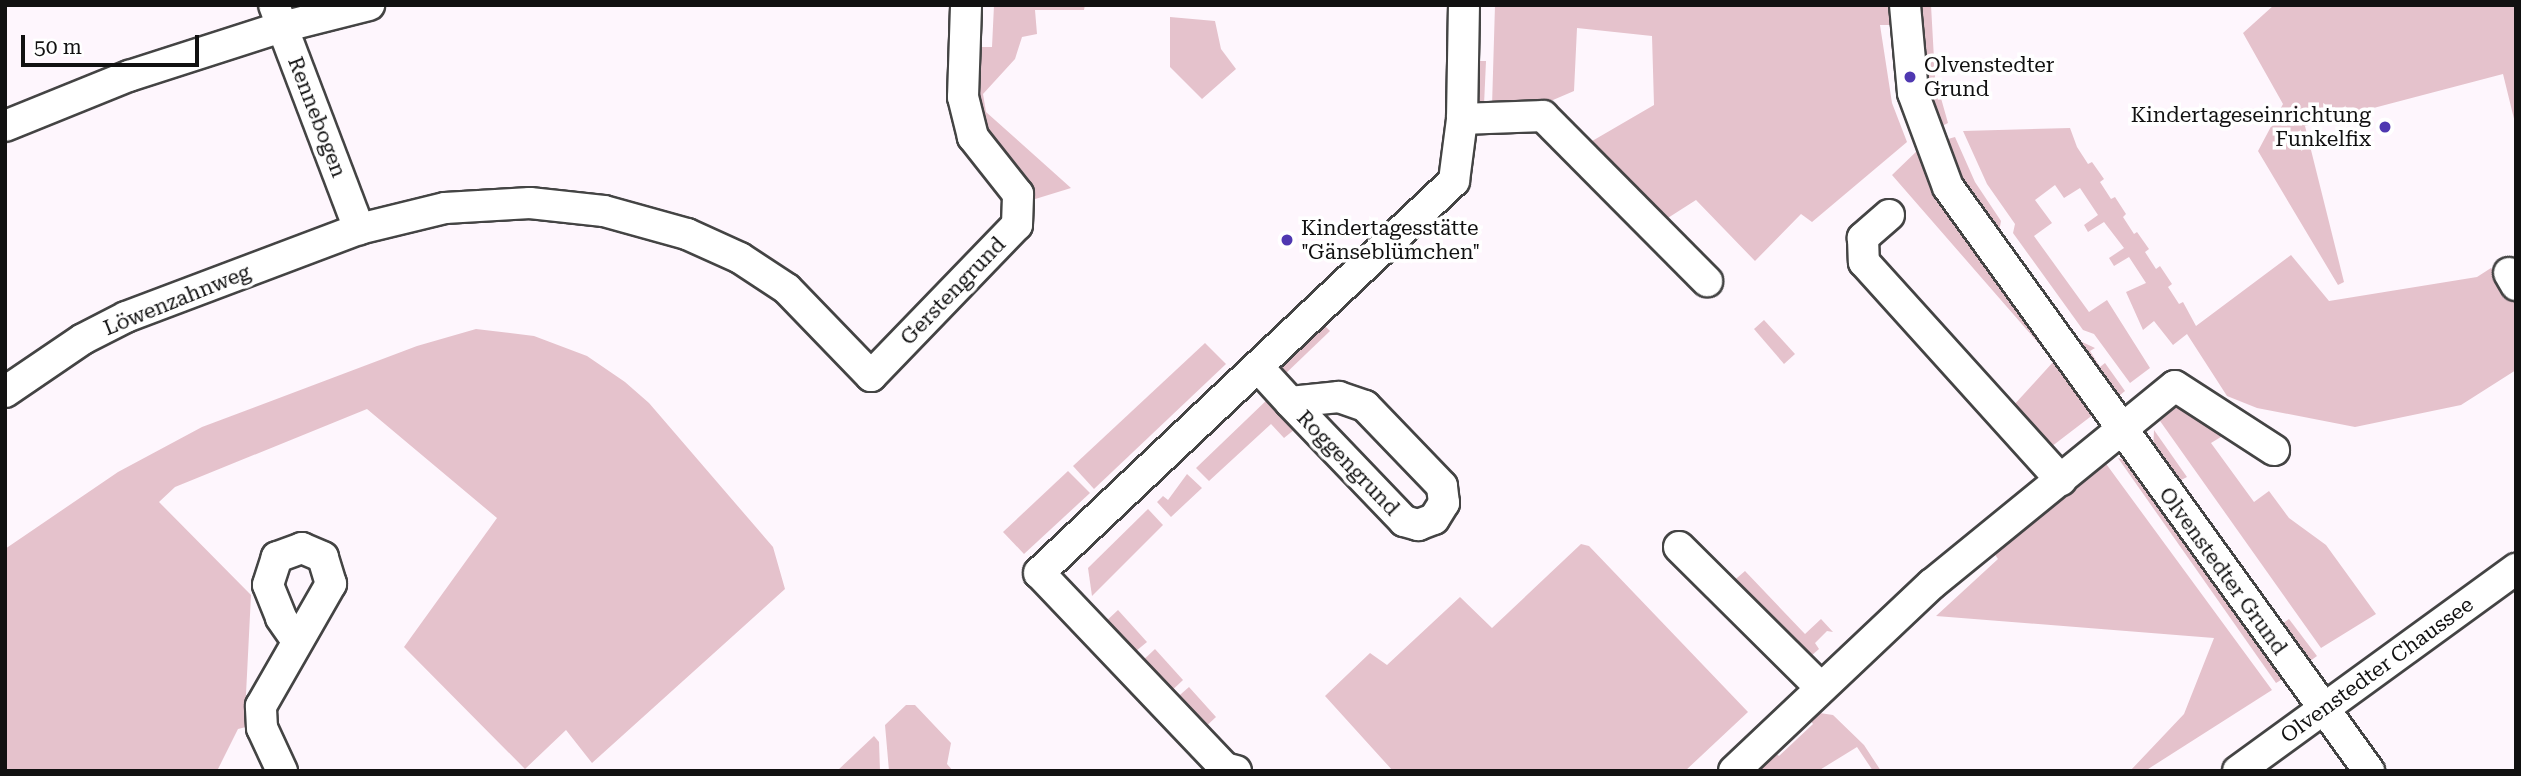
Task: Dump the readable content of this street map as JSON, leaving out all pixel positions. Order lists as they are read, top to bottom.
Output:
{
  "streets": {
    "street": [
      "Rennebogen",
      "Gerstengrund",
      "Löwenzahnweg",
      "Roggengrund",
      "Olvenstedter Grund",
      "Olvenstedter Chaussee"
    ]
  },
  "crossings": [
    ["Rennebogen", "Löwenzahnweg"],
    ["Gerstengrund", "Löwenzahnweg"],
    ["Olvenstedter Grund", "Olvenstedter Chaussee"]
  ],
  "places": ["Olvenstedter Grund", "Kindertageseinrichtung Funkelfix", "Kindertagesstätte \"Gänseblümchen\""],
  "scale_bar": "50 m"
}
